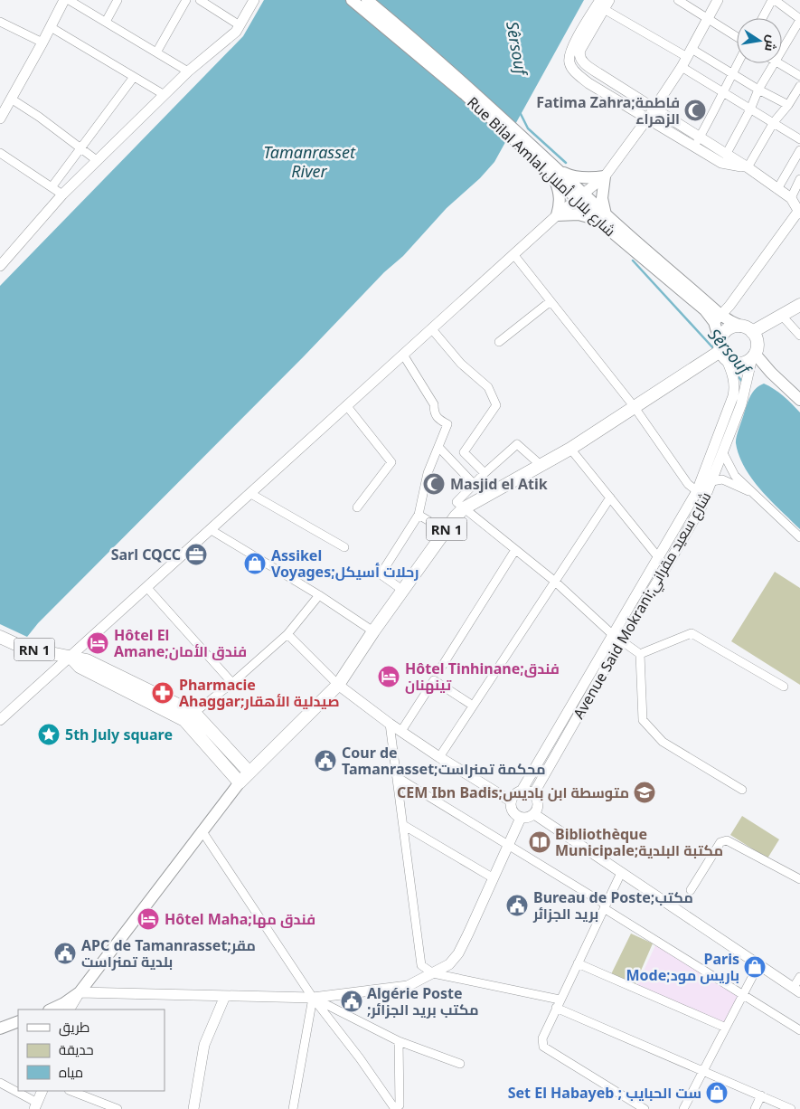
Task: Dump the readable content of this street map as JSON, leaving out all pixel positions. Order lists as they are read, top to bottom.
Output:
{
  "streets": {
    "main road": ["Rue Bilal Amlal,شارع بلال أملال", "RN 1"],
    "street": ["Avenue Said Mokrani;شارع سعيد مقراني"]
  },
  "crossings": [
    ["Rue Bilal Amlal,شارع بلال أملال", "RN 1"],
    ["Rue Bilal Amlal,شارع بلال أملال", "Avenue Said Mokrani;شارع سعيد مقراني"],
    ["RN 1", "Avenue Said Mokrani;شارع سعيد مقراني"]
  ],
  "water": ["Sêrsouf", "Tamanrasset River"],
  "places": {
    "mosque": ["Fatima Zahra;فاطمة الزهراء", "Masjid el Atik"],
    "office": ["Sarl CQCC"],
    "shop": ["Assikel Voyages;رحلات أسيكل", "Paris Mode;باريس مود", "Set El Habayeb ; ست الحبايب"],
    "hotel": ["Hôtel El Amane;فندق الأمان", "Hôtel Tinhinane;فندق تينهنان", "Hôtel Maha;فندق مها"],
    "pharmacy": ["Pharmacie Ahaggar;صيدلية الأهقار"],
    "place": ["5th July square"],
    "public building": [
      "Cour de Tamanrasset;محكمة تمنراست",
      "Bureau de Poste;مكتب بريد الجزائر",
      "APC de Tamanrasset;مقر بلدية تمنراست",
      "Algérie Poste ;مكتب بريد الجزائر"
    ],
    "school or university": ["CEM Ibn Badis;متوسطة ابن باديس"],
    "library": ["Bibliothèque Municipale;مكتبة البلدية"]
  },
  "legend": ["طريق", "حديقة", "مياه"],
  "north": "right"
}
